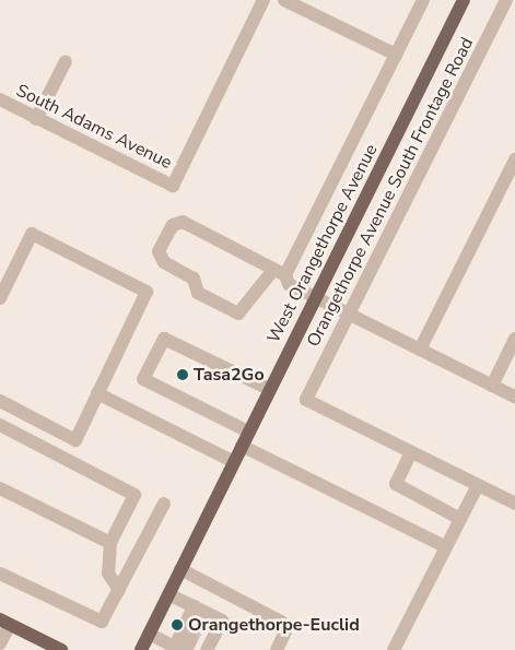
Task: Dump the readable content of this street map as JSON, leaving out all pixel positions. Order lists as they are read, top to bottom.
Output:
{
  "streets": {
    "main road": ["West Orangethorpe Avenue"],
    "street": ["South Adams Avenue", "Orangethorpe Avenue South Frontage Road"]
  },
  "places": ["Tasa2Go", "Orangethorpe-Euclid"]
}
